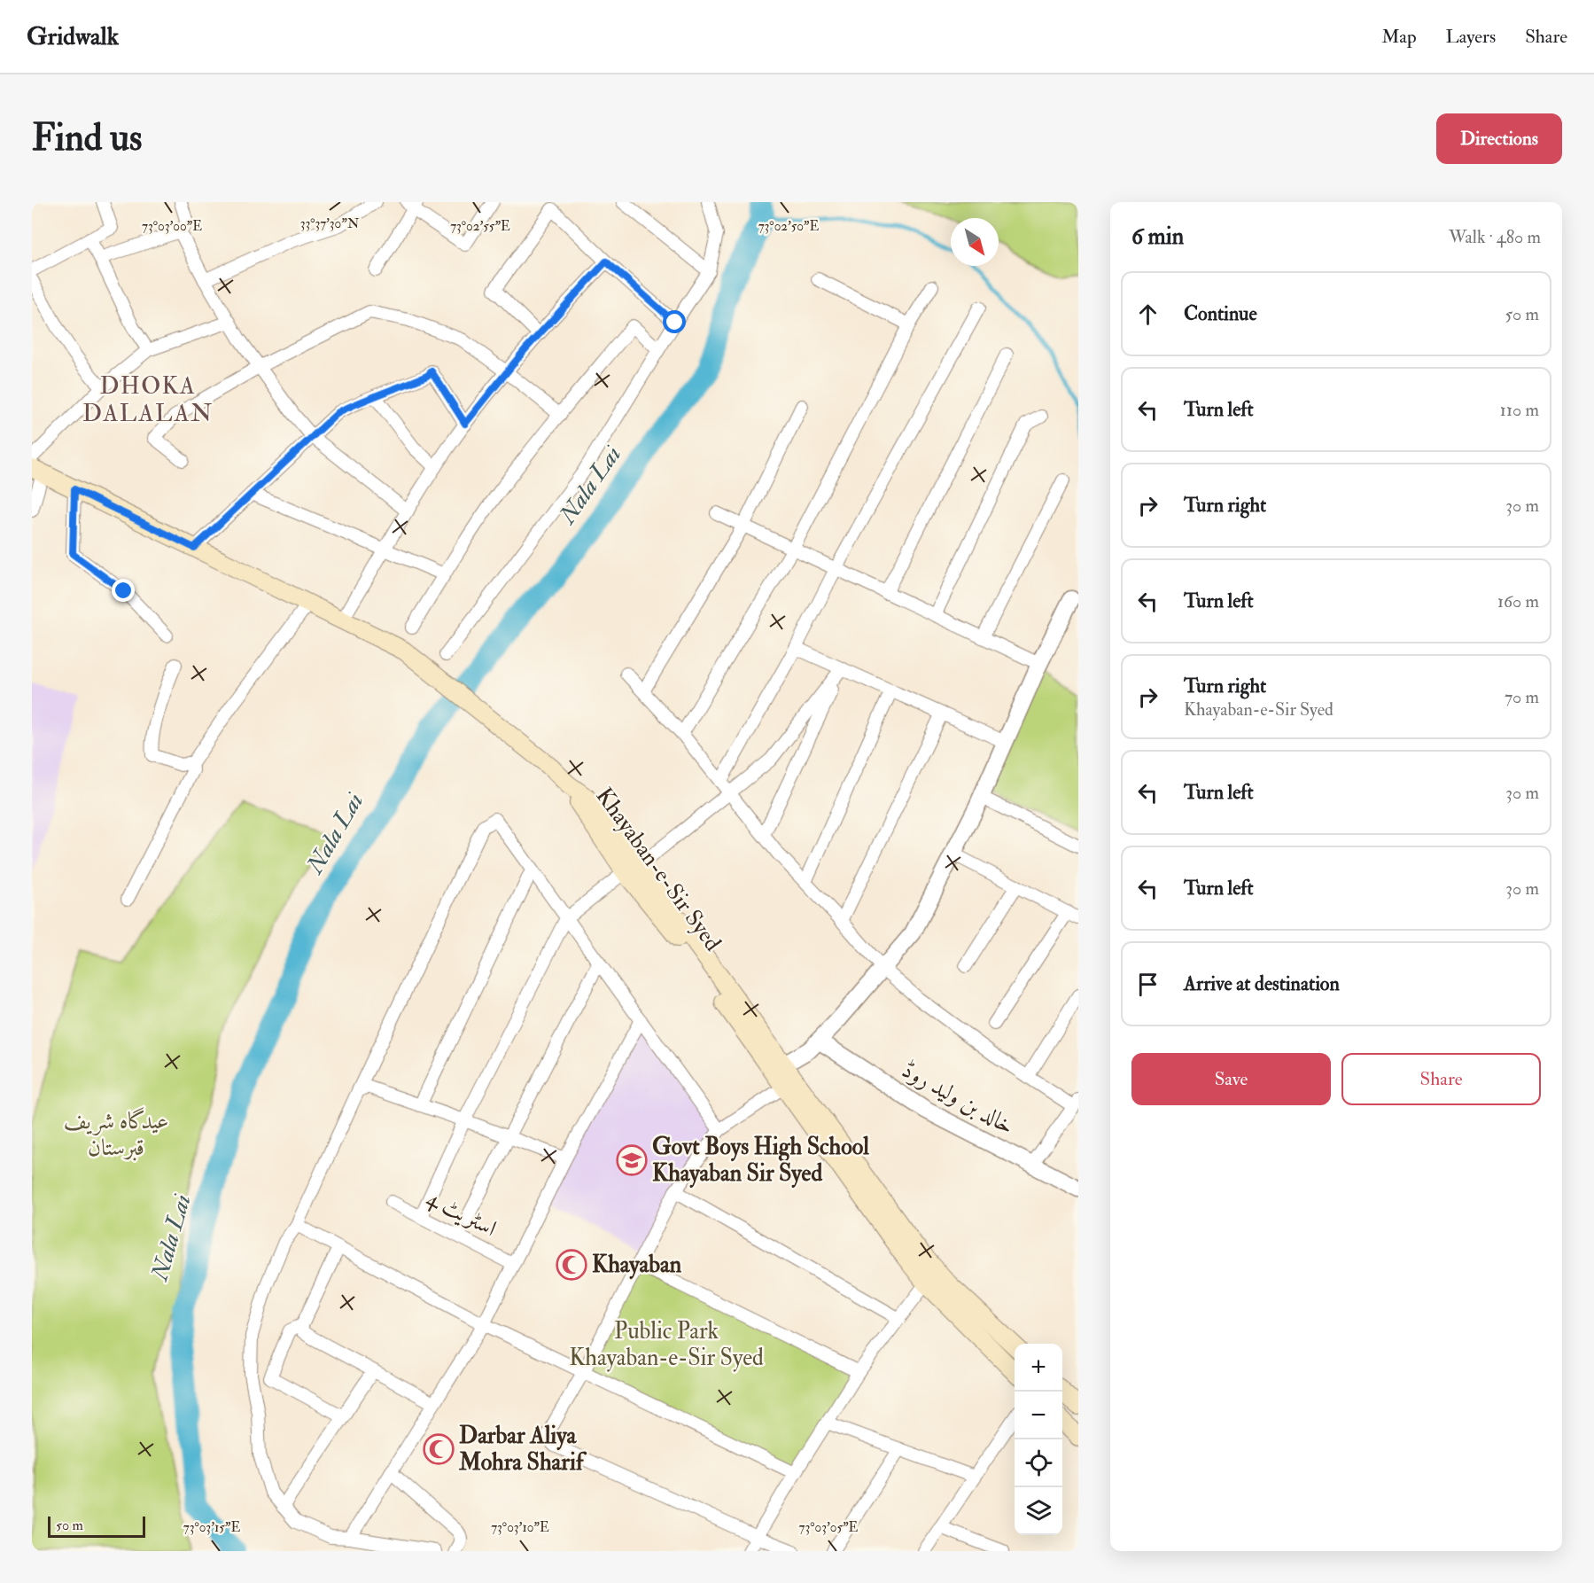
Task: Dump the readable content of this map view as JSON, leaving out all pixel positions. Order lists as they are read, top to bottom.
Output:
{
  "streets": {
    "main road": ["Khayaban-e-Sir Syed"],
    "street": ["خالد بن ولید روڈ", "اسٹریٹ 4"]
  },
  "districts": ["DHOKA DALALAN"],
  "water": ["Nala Lai"],
  "parks": ["عیدگاہ شریف قبرستان", "Public Park Khayaban-e-Sir Syed"],
  "places": {
    "school or university": ["Govt Boys High School Khayaban Sir Syed"],
    "mosque": ["Khayaban", "Darbar Aliya Mohra Sharif"]
  },
  "scale_bar": "50 m",
  "north": "bottom right",
  "page": {
    "header": "Gridwalk",
    "nav": ["Map", "Layers", "Share"],
    "buttons": [
      "Directions",
      ["Save", "Share"]
    ],
    "title": "Find us",
    "heading": ["6 min", "Walk · 480 m"],
    "list": [
      ["Continue", "50 m"],
      ["Turn left", "110 m"],
      ["Turn right", "30 m"],
      ["Turn left", "160 m"],
      ["Turn right", "Khayaban-e-Sir Syed", "70 m"],
      ["Turn left", "30 m"],
      ["Turn left", "30 m"],
      "Arrive at destination"
    ],
    "map_buttons": ["+", "−"],
    "scale": "50 m"
  },
  "coordinates": [
    "33°37'30\"N",
    "73°03'00\"E",
    "73°02'55\"E",
    "73°02'50\"E",
    "73°03'15\"E",
    "73°03'10\"E",
    "73°03'05\"E"
  ]
}
